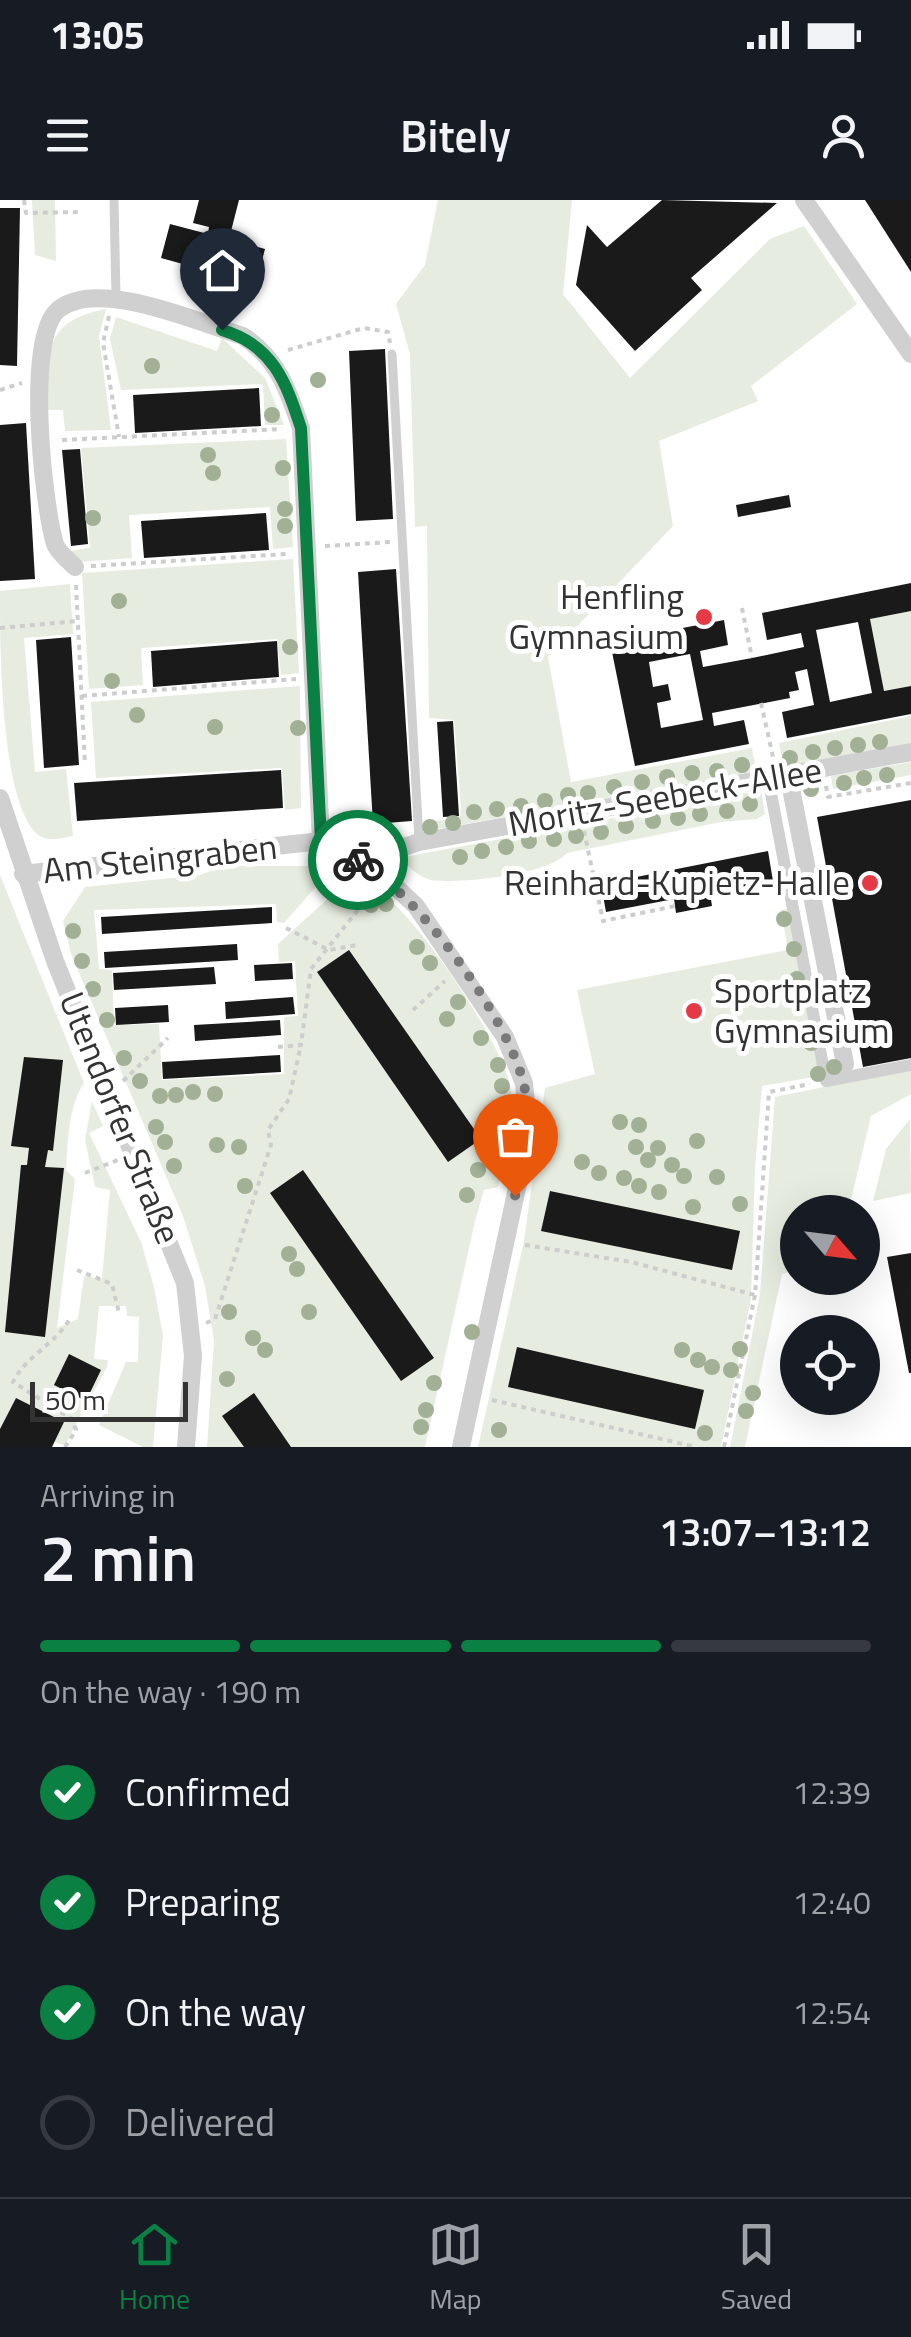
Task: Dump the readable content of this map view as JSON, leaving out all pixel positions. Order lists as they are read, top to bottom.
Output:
{
  "streets": {
    "street": ["Moritz-Seebeck-Allee", "Am Steingraben", "Utendorfer Straße"]
  },
  "crossings": [
    ["Moritz-Seebeck-Allee", "Am Steingraben"],
    ["Am Steingraben", "Utendorfer Straße"]
  ],
  "places": ["Henfling Gymnasium", "Reinhard-Kupietz-Halle", "Sportplatz Gymnasium"],
  "scale_bar": "50 m",
  "north": "bottom right",
  "page": {
    "status": "13:05",
    "header": "Bitely",
    "scale": "50 m",
    "heading": ["2 min", "Arriving in", "13:07–13:12"],
    "bar": "On the way · 190 m",
    "list": [
      ["Confirmed", "12:39"],
      ["Preparing", "12:40"],
      ["On the way", "12:54"],
      "Delivered"
    ],
    "tabs": ["Home", "Map", "Saved"]
  }
}
